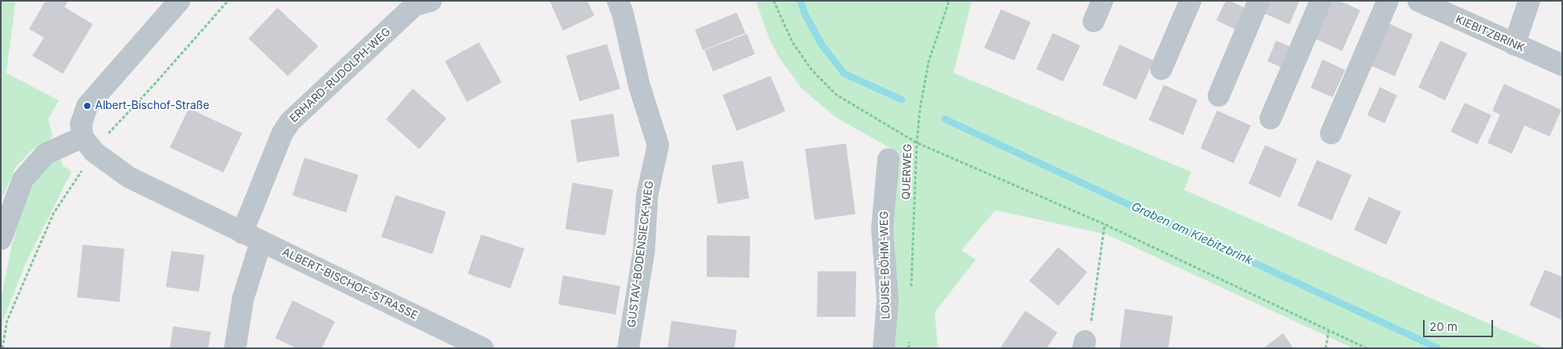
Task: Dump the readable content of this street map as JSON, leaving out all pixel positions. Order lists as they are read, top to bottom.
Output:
{
  "streets": {
    "street": [
      "KIEBITZBRINK",
      "ERHARD-RUDOLPH-WEG",
      "GUSTAV-BODENSIECK-WEG",
      "LOUISE-BÖHM-WEG",
      "ALBERT-BISCHOF-STRASSE"
    ],
    "path": ["QUERWEG"]
  },
  "crossings": [
    ["ERHARD-RUDOLPH-WEG", "ALBERT-BISCHOF-STRASSE"]
  ],
  "water": ["Graben am Kiebitzbrink"],
  "places": ["Albert-Bischof-Straße"],
  "scale_bar": "20 m"
}
